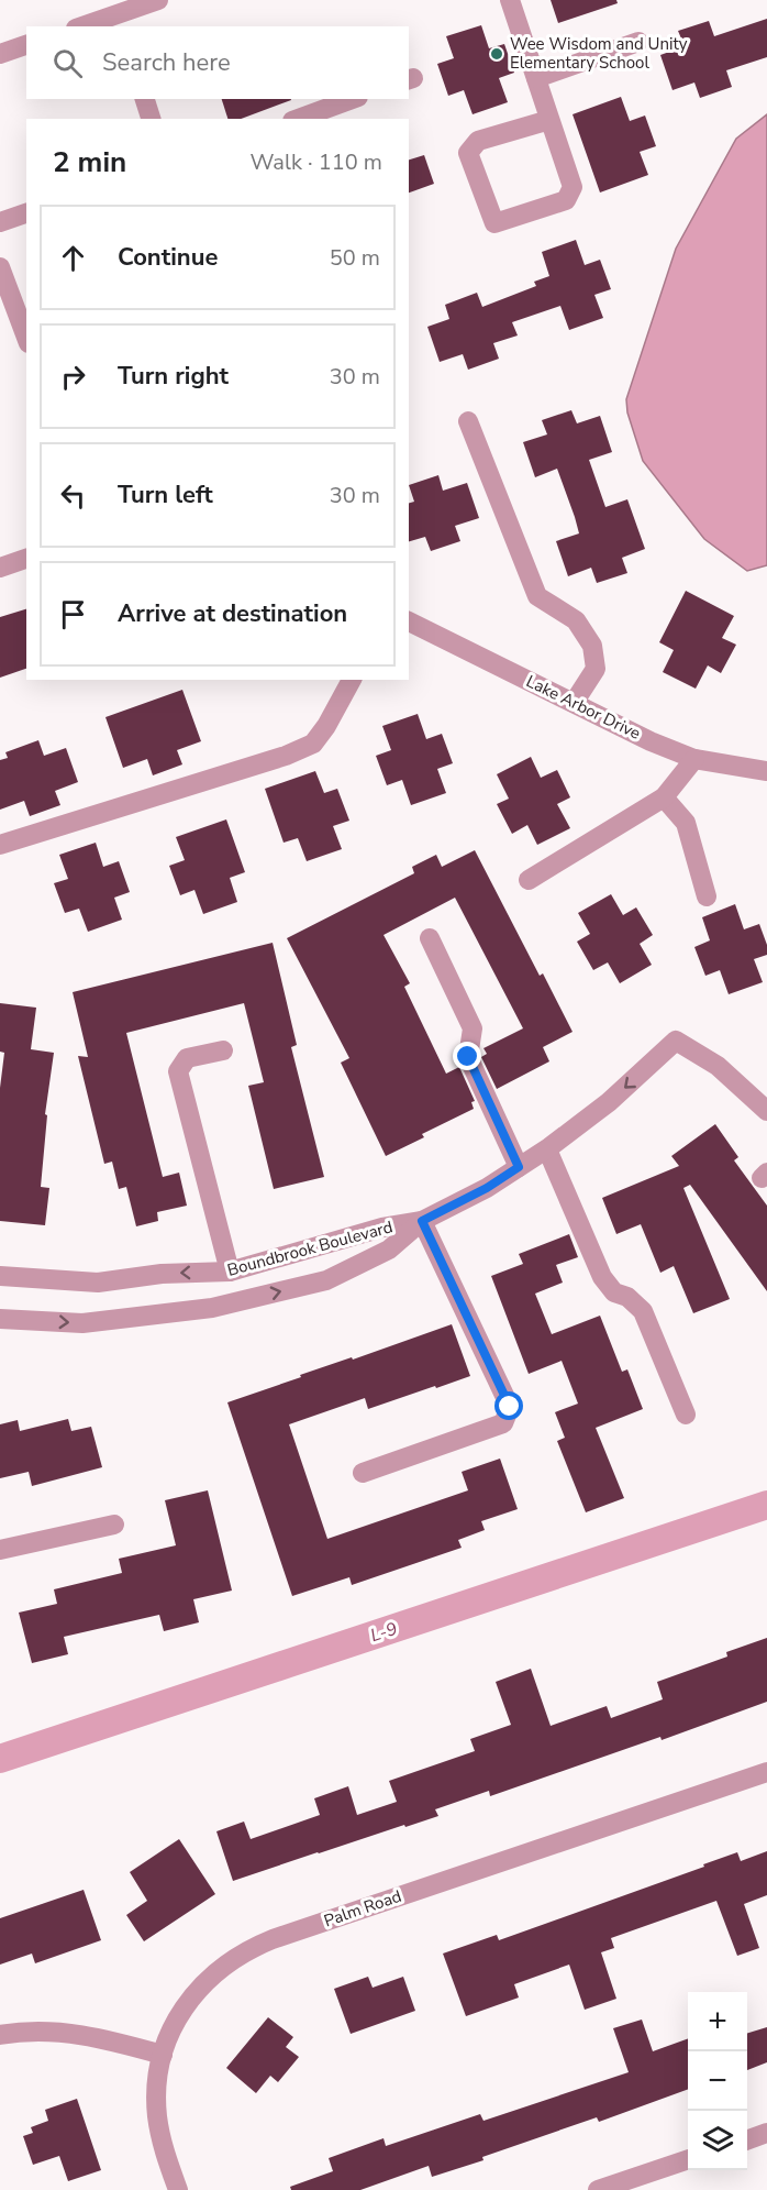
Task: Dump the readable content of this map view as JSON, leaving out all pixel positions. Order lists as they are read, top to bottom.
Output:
{
  "streets": {
    "street": ["Lake Arbor Drive", "Boundbrook Boulevard", "Palm Road"]
  },
  "water": ["L-9"],
  "places": ["Wee Wisdom and Unity Elementary School"],
  "page": {
    "search": "Search here",
    "heading": ["2 min", "Walk · 110 m"],
    "list": [
      ["Continue", "50 m"],
      ["Turn right", "30 m"],
      ["Turn left", "30 m"],
      "Arrive at destination"
    ],
    "map_buttons": ["+", "−"]
  }
}
